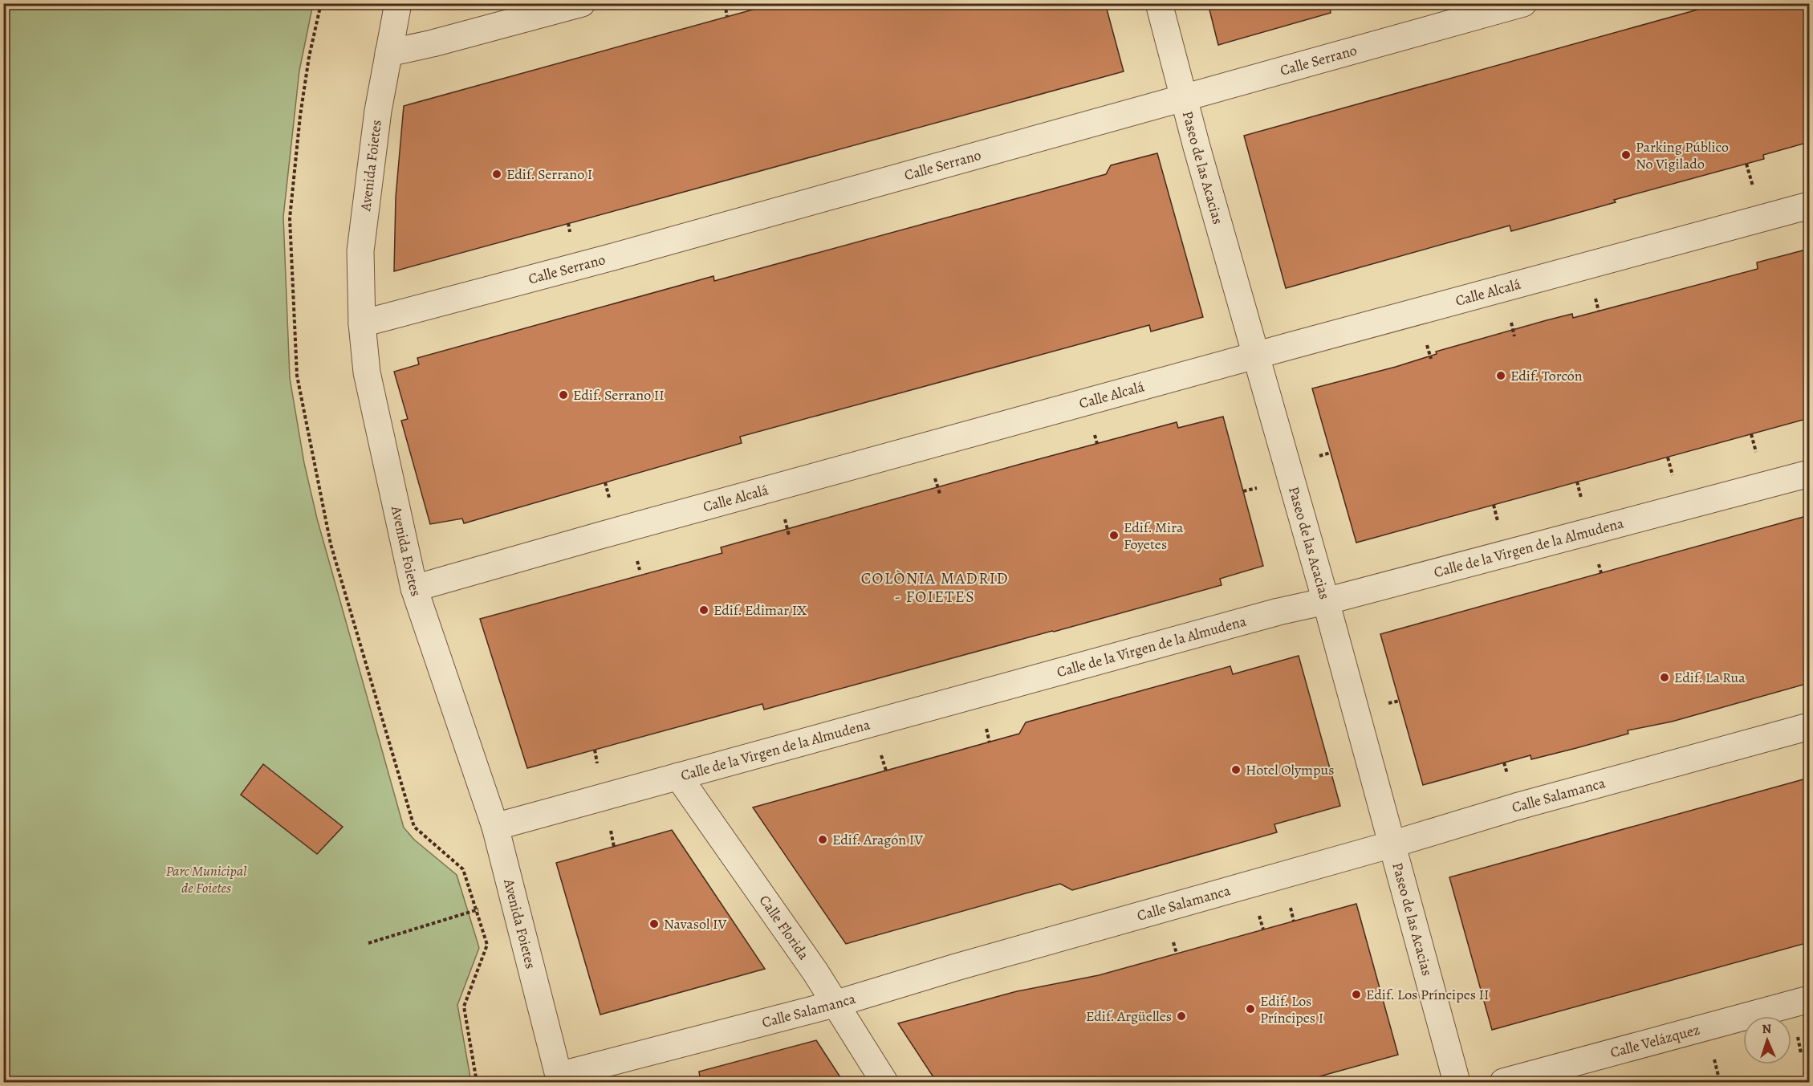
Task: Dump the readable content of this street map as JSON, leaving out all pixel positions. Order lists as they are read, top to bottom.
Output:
{
  "streets": {
    "street": [
      "Calle Serrano",
      "Avenida Foietes",
      "Paseo de las Acacias",
      "Calle Alcalá",
      "Calle de la Virgen de la Almudena",
      "Calle Salamanca",
      "Calle Florida",
      "Calle Velázquez"
    ]
  },
  "crossings": [
    ["Calle Serrano", "Avenida Foietes"],
    ["Calle Serrano", "Paseo de las Acacias"],
    ["Avenida Foietes", "Calle Alcalá"],
    ["Avenida Foietes", "Calle de la Virgen de la Almudena"],
    ["Avenida Foietes", "Calle Salamanca"],
    ["Paseo de las Acacias", "Calle Alcalá"],
    ["Paseo de las Acacias", "Calle de la Virgen de la Almudena"],
    ["Paseo de las Acacias", "Calle Salamanca"],
    ["Calle de la Virgen de la Almudena", "Calle Florida"],
    ["Calle Salamanca", "Calle Florida"]
  ],
  "districts": ["COLÒNIA MADRID - FOIETES"],
  "parks": ["Parc Municipal de Foietes"],
  "places": [
    "Parking Público No Vigilado",
    "Edif. Serrano I",
    "Edif. Torcón",
    "Edif. Serrano II",
    "Edif. Mira Foyetes",
    "Edif. Edimar IX",
    "Edif. La Rua",
    "Hotel Olympus",
    "Edif. Aragón IV",
    "Navasol IV",
    "Edif. Los Príncipes II",
    "Edif. Los Príncipes I",
    "Edif. Argüelles"
  ],
  "north": "top"
}
